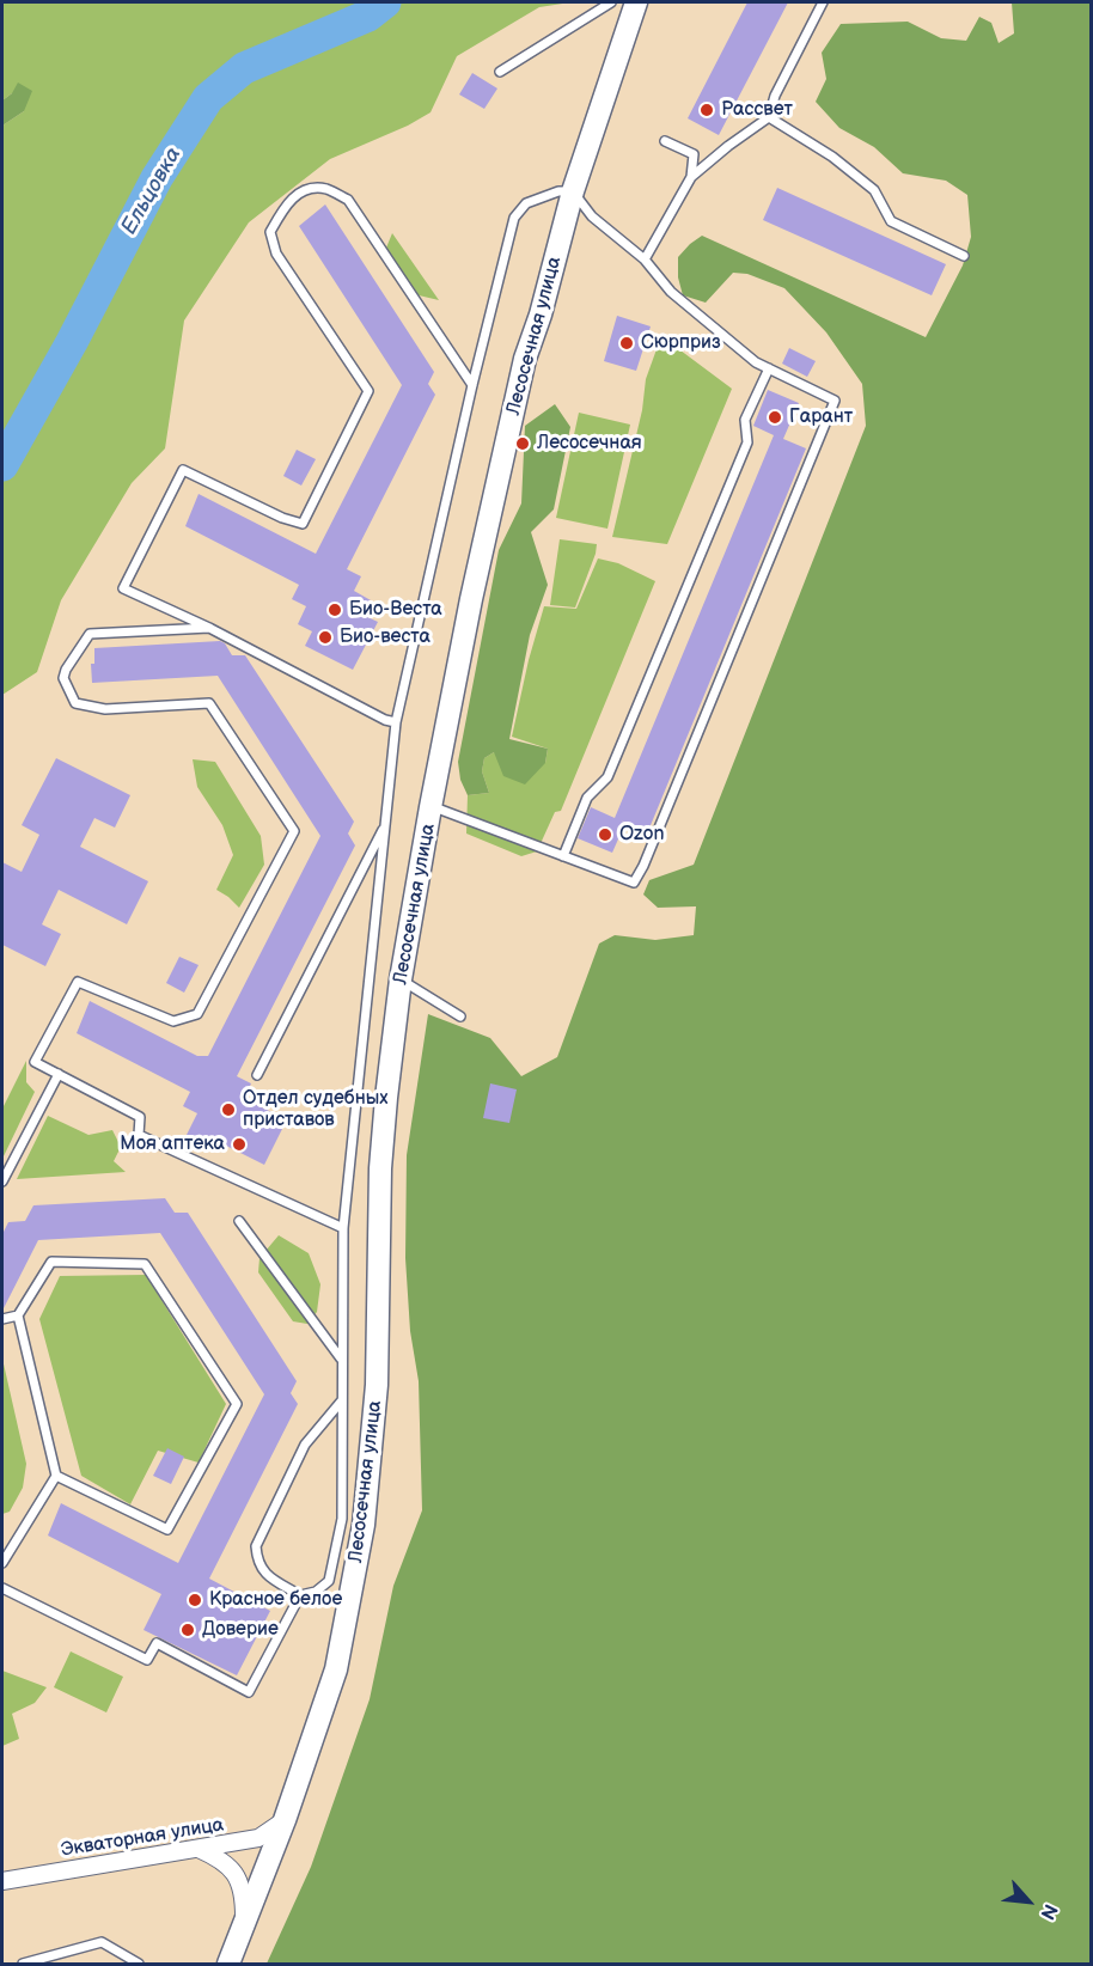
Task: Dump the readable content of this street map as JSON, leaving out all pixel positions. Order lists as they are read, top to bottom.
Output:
{
  "streets": {
    "street": ["Лесосечная улица", "Экваторная улица"]
  },
  "crossings": [
    ["Лесосечная улица", "Экваторная улица"]
  ],
  "water": ["Ельцовка"],
  "places": [
    "Рассвет",
    "Сюрприз",
    "Гарант",
    "Лесосечная",
    "Био-Веста",
    "Био-веста",
    "Ozon",
    "Отдел судебных приставов",
    "Моя аптека",
    "Красное белое",
    "Доверие"
  ],
  "north": "bottom right"
}
